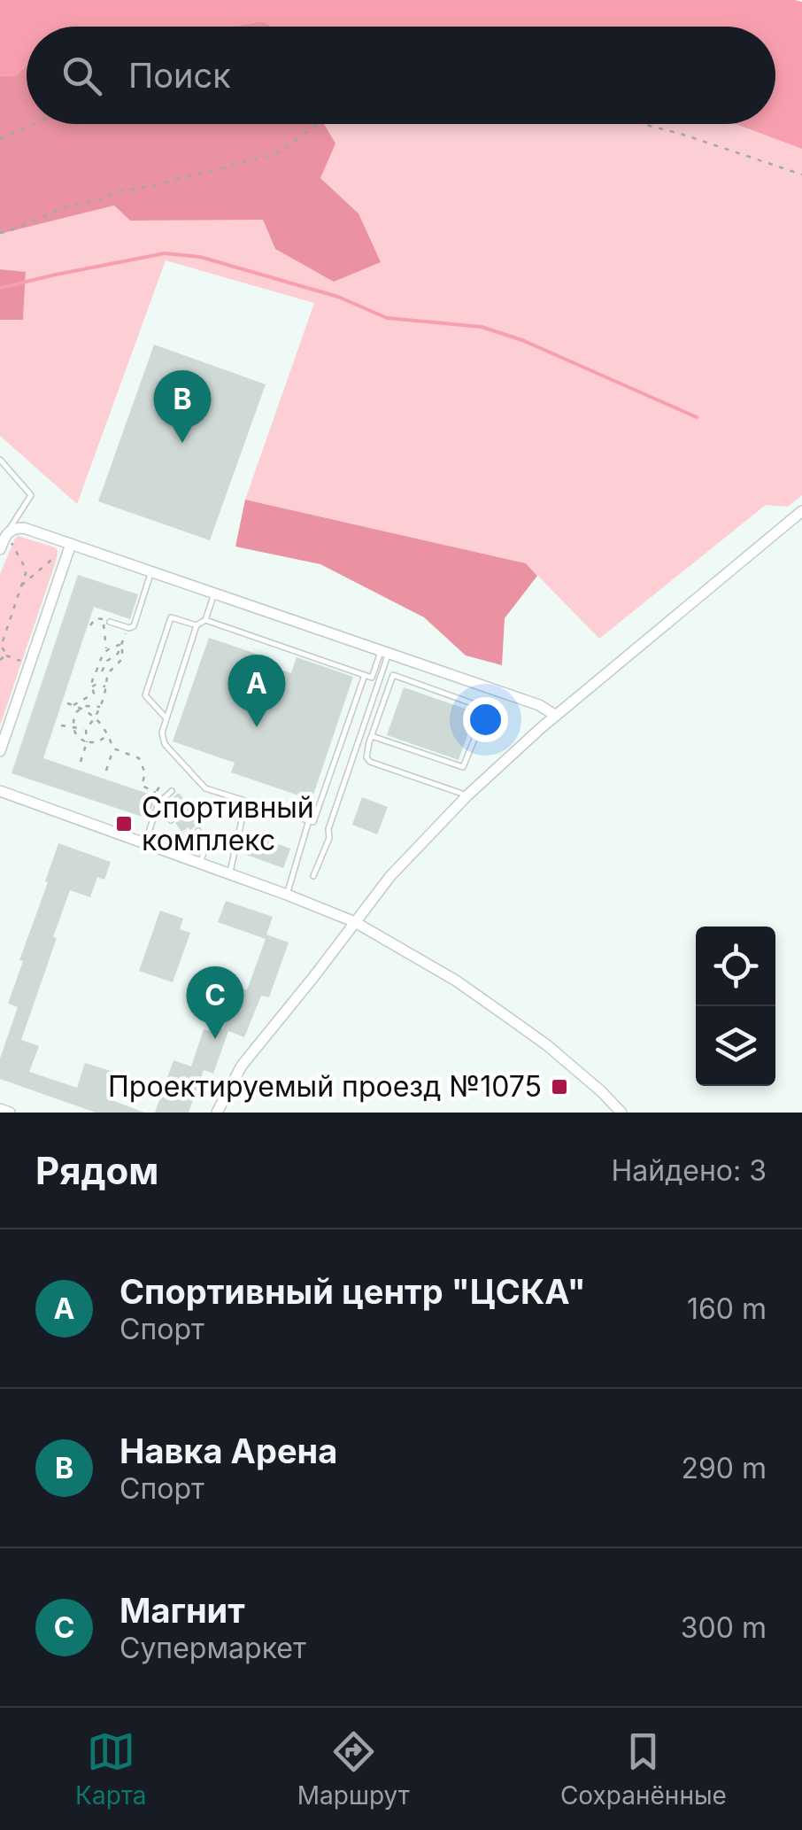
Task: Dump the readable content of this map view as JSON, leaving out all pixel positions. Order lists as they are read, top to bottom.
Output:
{
  "places": {
    "transit": ["Спортивный комплекс", "Проектируемый проезд №1075"]
  },
  "page": {
    "search": "Поиск",
    "pins": ["B", "A", "C"],
    "heading": ["Рядом", "Найдено: 3"],
    "list": [
      {
        "mark": "A",
        "name": "Спортивный центр \"ЦСКА\"",
        "note": "Спорт",
        "value": "160 m"
      },
      {
        "mark": "B",
        "name": "Навка Арена",
        "note": "Спорт",
        "value": "290 m"
      },
      {
        "mark": "C",
        "name": "Магнит",
        "note": "Супермаркет",
        "value": "300 m"
      }
    ],
    "nav": ["Карта", "Маршрут", "Сохранённые"]
  }
}
